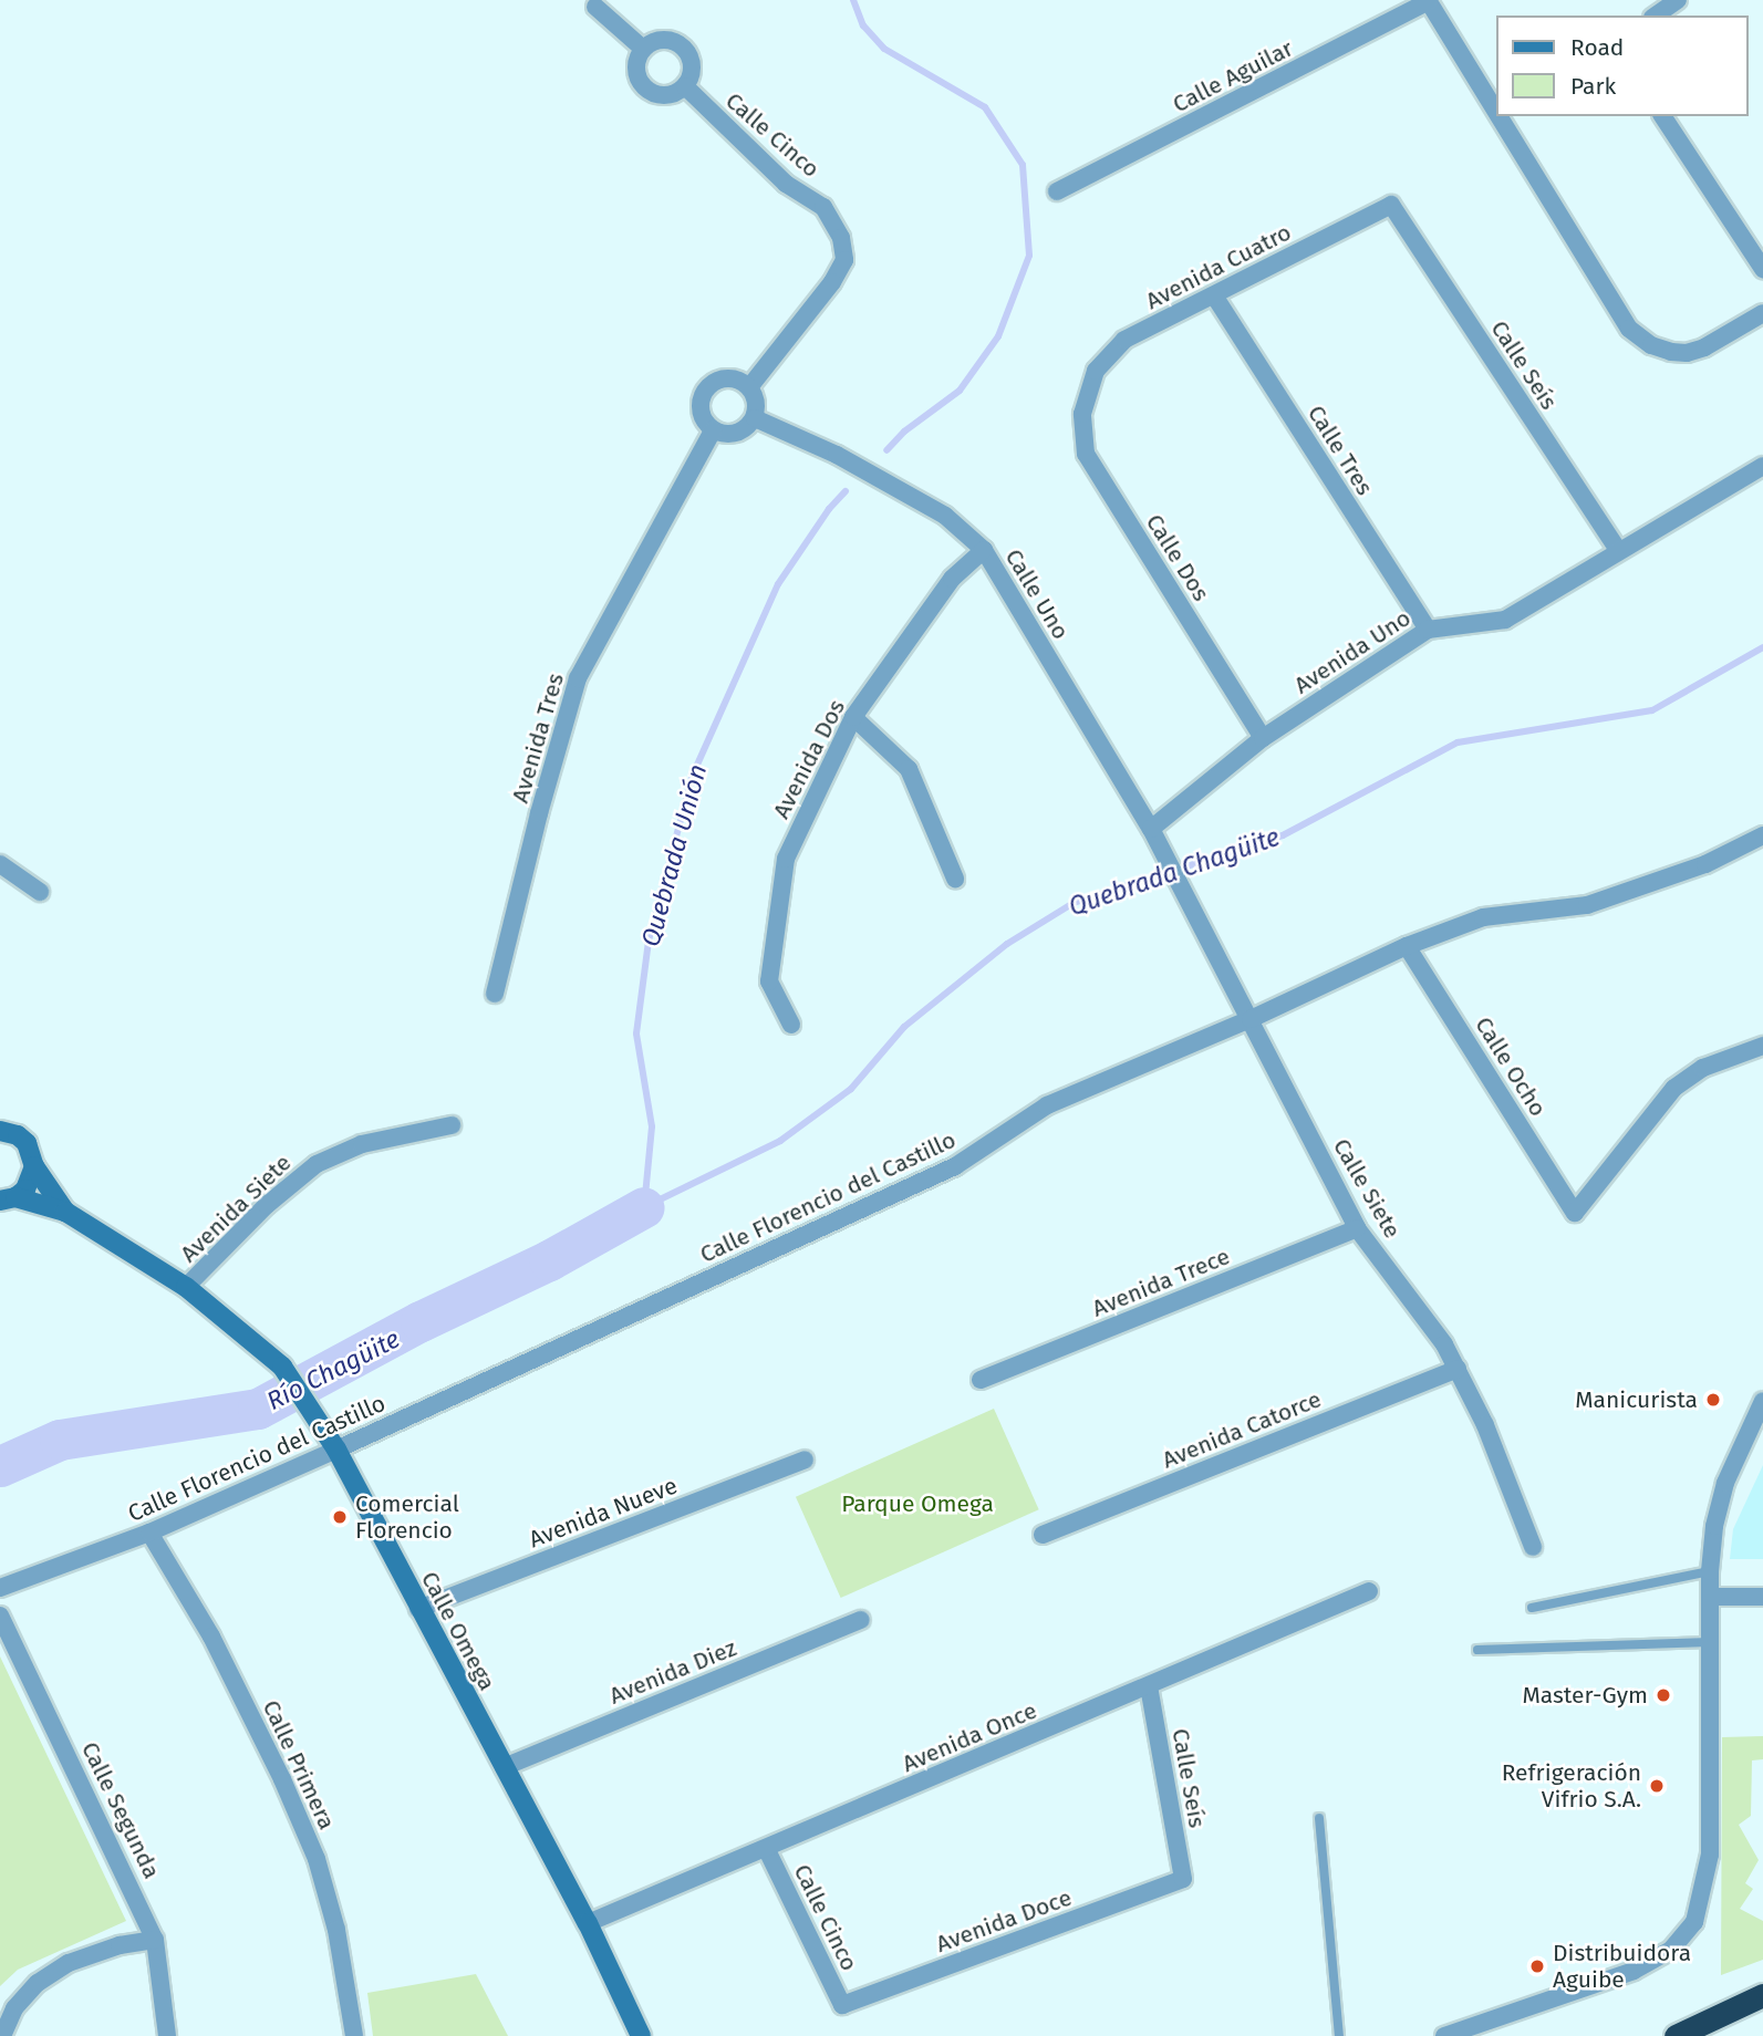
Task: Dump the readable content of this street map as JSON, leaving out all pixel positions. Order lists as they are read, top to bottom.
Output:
{
  "streets": {
    "street": [
      "Calle Aguilar",
      "Calle Cinco",
      "Avenida Cuatro",
      "Calle Seís",
      "Calle Tres",
      "Calle Dos",
      "Calle Uno",
      "Avenida Uno",
      "Avenida Tres",
      "Avenida Dos",
      "Calle Ocho",
      "Calle Siete",
      "Calle Florencio del Castillo",
      "Avenida Siete",
      "Avenida Trece",
      "Avenida Catorce",
      "Avenida Nueve",
      "Calle Omega",
      "Avenida Diez",
      "Avenida Once",
      "Calle Primera",
      "Calle Segunda",
      "Avenida Doce"
    ]
  },
  "crossings": [
    ["Calle Cinco", "Calle Uno"],
    ["Calle Cinco", "Avenida Tres"],
    ["Calle Cinco", "Avenida Once"],
    ["Calle Cinco", "Avenida Doce"],
    ["Avenida Cuatro", "Calle Seís"],
    ["Avenida Cuatro", "Calle Tres"],
    ["Avenida Cuatro", "Calle Dos"],
    ["Calle Seís", "Avenida Uno"],
    ["Calle Seís", "Avenida Once"],
    ["Calle Seís", "Avenida Doce"],
    ["Calle Tres", "Avenida Uno"],
    ["Calle Dos", "Avenida Uno"],
    ["Calle Uno", "Avenida Uno"],
    ["Calle Uno", "Avenida Tres"],
    ["Calle Uno", "Avenida Dos"],
    ["Calle Uno", "Calle Siete"],
    ["Calle Ocho", "Calle Florencio del Castillo"],
    ["Calle Siete", "Calle Florencio del Castillo"],
    ["Calle Siete", "Avenida Trece"],
    ["Calle Siete", "Avenida Catorce"],
    ["Calle Florencio del Castillo", "Calle Omega"],
    ["Calle Florencio del Castillo", "Calle Primera"],
    ["Avenida Siete", "Calle Omega"],
    ["Avenida Nueve", "Calle Omega"],
    ["Calle Omega", "Avenida Diez"],
    ["Calle Omega", "Avenida Once"]
  ],
  "water": ["Quebrada Unión", "Quebrada Chagüite", "Río Chagüite"],
  "parks": ["Parque Omega"],
  "places": [
    "Manicurista",
    "Comercial Florencio",
    "Master-Gym",
    "Refrigeración Vifrio S.A.",
    "Distribuidora Aguibe"
  ],
  "legend": ["Road", "Park"]
}
